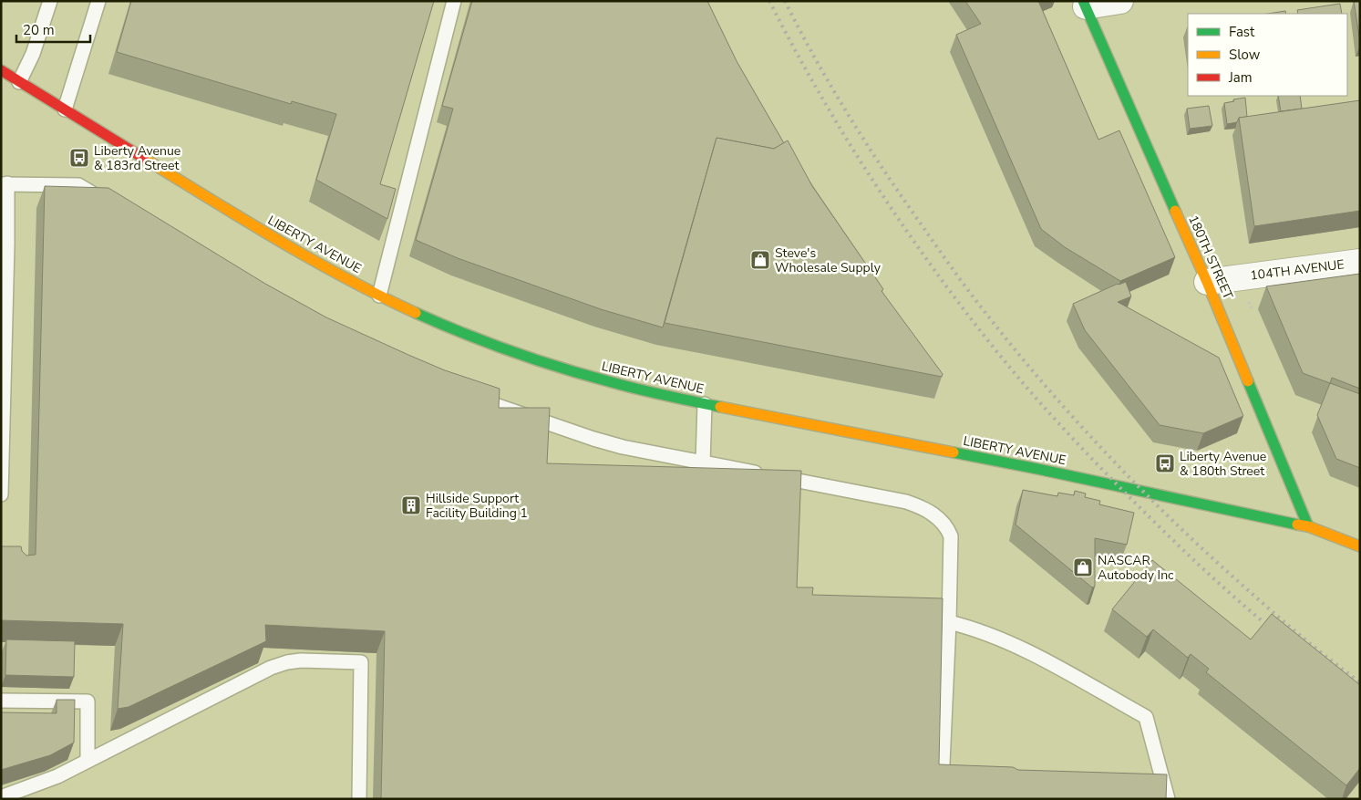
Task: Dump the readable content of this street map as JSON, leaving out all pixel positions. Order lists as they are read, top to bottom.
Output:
{
  "streets": {
    "main road": ["LIBERTY AVENUE", "180TH STREET"],
    "street": ["104TH AVENUE"]
  },
  "crossings": [
    ["LIBERTY AVENUE", "180TH STREET"],
    ["180TH STREET", "104TH AVENUE"]
  ],
  "places": {
    "bus stop": ["Liberty Avenue & 183rd Street", "Liberty Avenue & 180th Street"],
    "shop": ["Steve's Wholesale Supply", "NASCAR Autobody Inc"],
    "building": ["Hillside Support Facility Building 1"]
  },
  "legend": ["Fast", "Slow", "Jam"],
  "scale_bar": "20 m"
}
